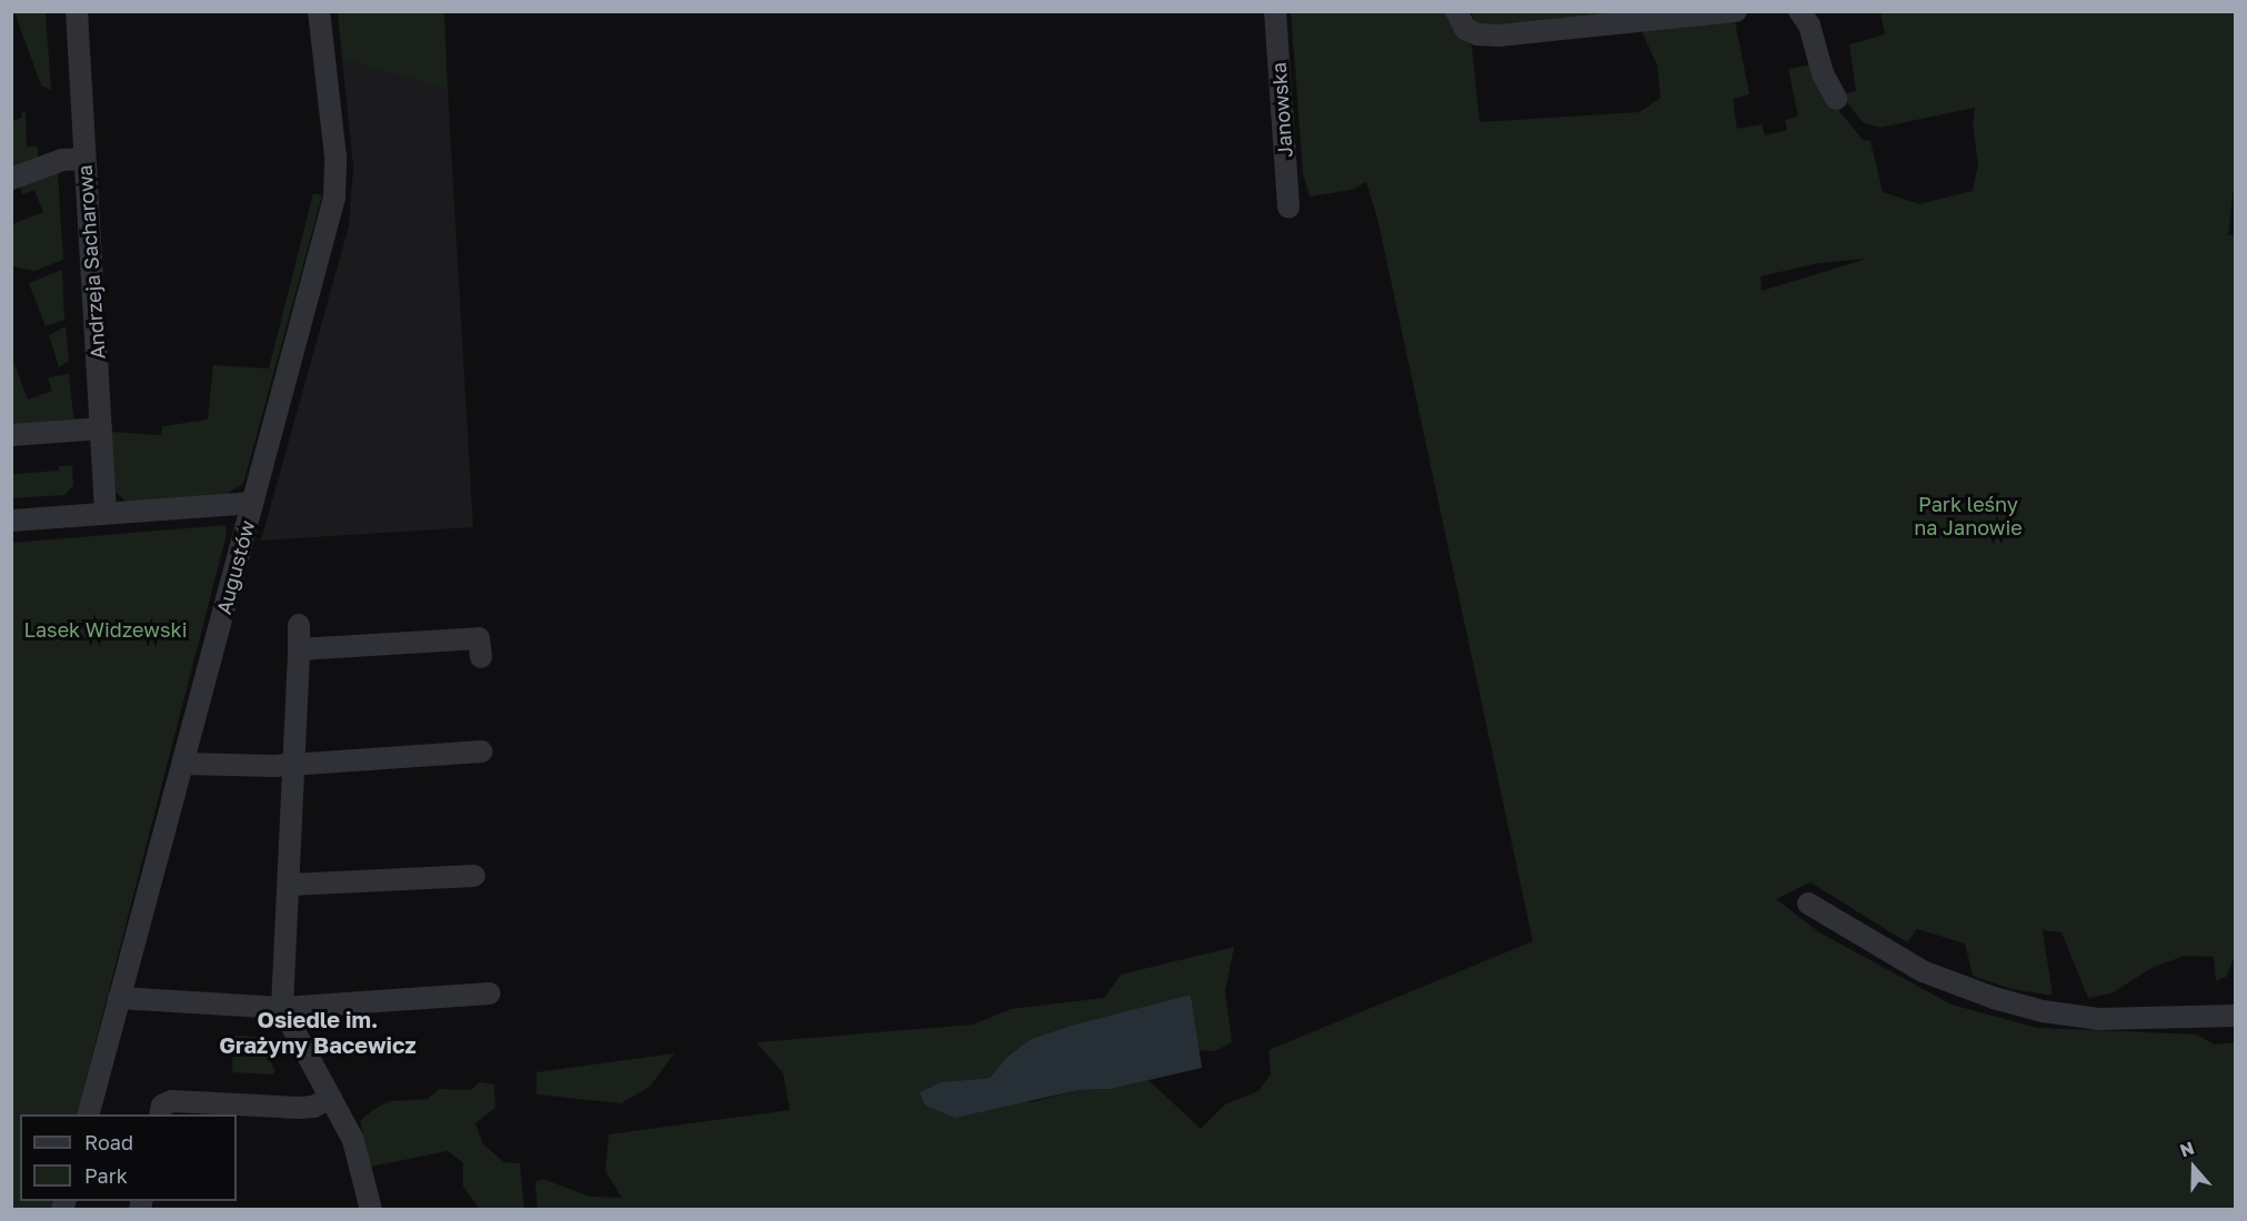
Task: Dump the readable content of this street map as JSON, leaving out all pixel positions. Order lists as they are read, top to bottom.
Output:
{
  "streets": {
    "street": ["Janowska", "Andrzeja Sacharowa", "Augustów"]
  },
  "districts": ["Osiedle im. Grażyny Bacewicz"],
  "parks": ["Park leśny na Janowie", "Lasek Widzewski"],
  "legend": ["Road", "Park"],
  "north": "top"
}
